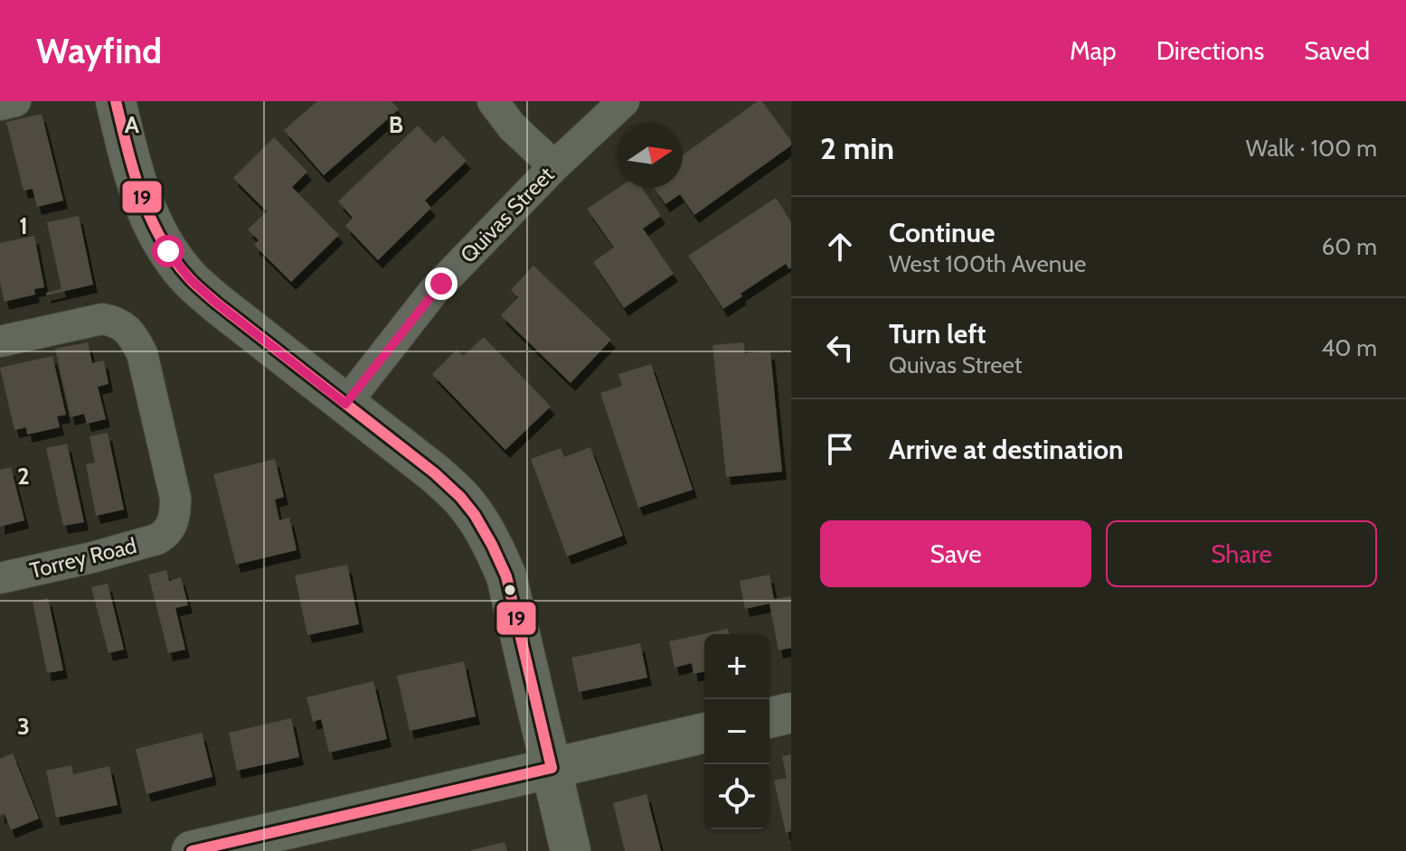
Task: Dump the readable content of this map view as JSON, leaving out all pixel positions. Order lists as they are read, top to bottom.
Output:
{
  "streets": {
    "street": ["Quivas Street", "Torrey Road"]
  },
  "lines": ["transit line 19"],
  "north": "right",
  "page": {
    "header": "Wayfind",
    "nav": ["Map", "Directions", "Saved"],
    "heading": ["2 min", "Walk · 100 m"],
    "list": [
      ["Continue", "West 100th Avenue", "60 m"],
      ["Turn left", "Quivas Street", "40 m"],
      "Arrive at destination"
    ],
    "buttons": ["Save", "Share"],
    "map_buttons": ["+", "−"]
  },
  "grid": {
    "columns": ["A", "B"],
    "rows": ["1", "2", "3"]
  }
}
